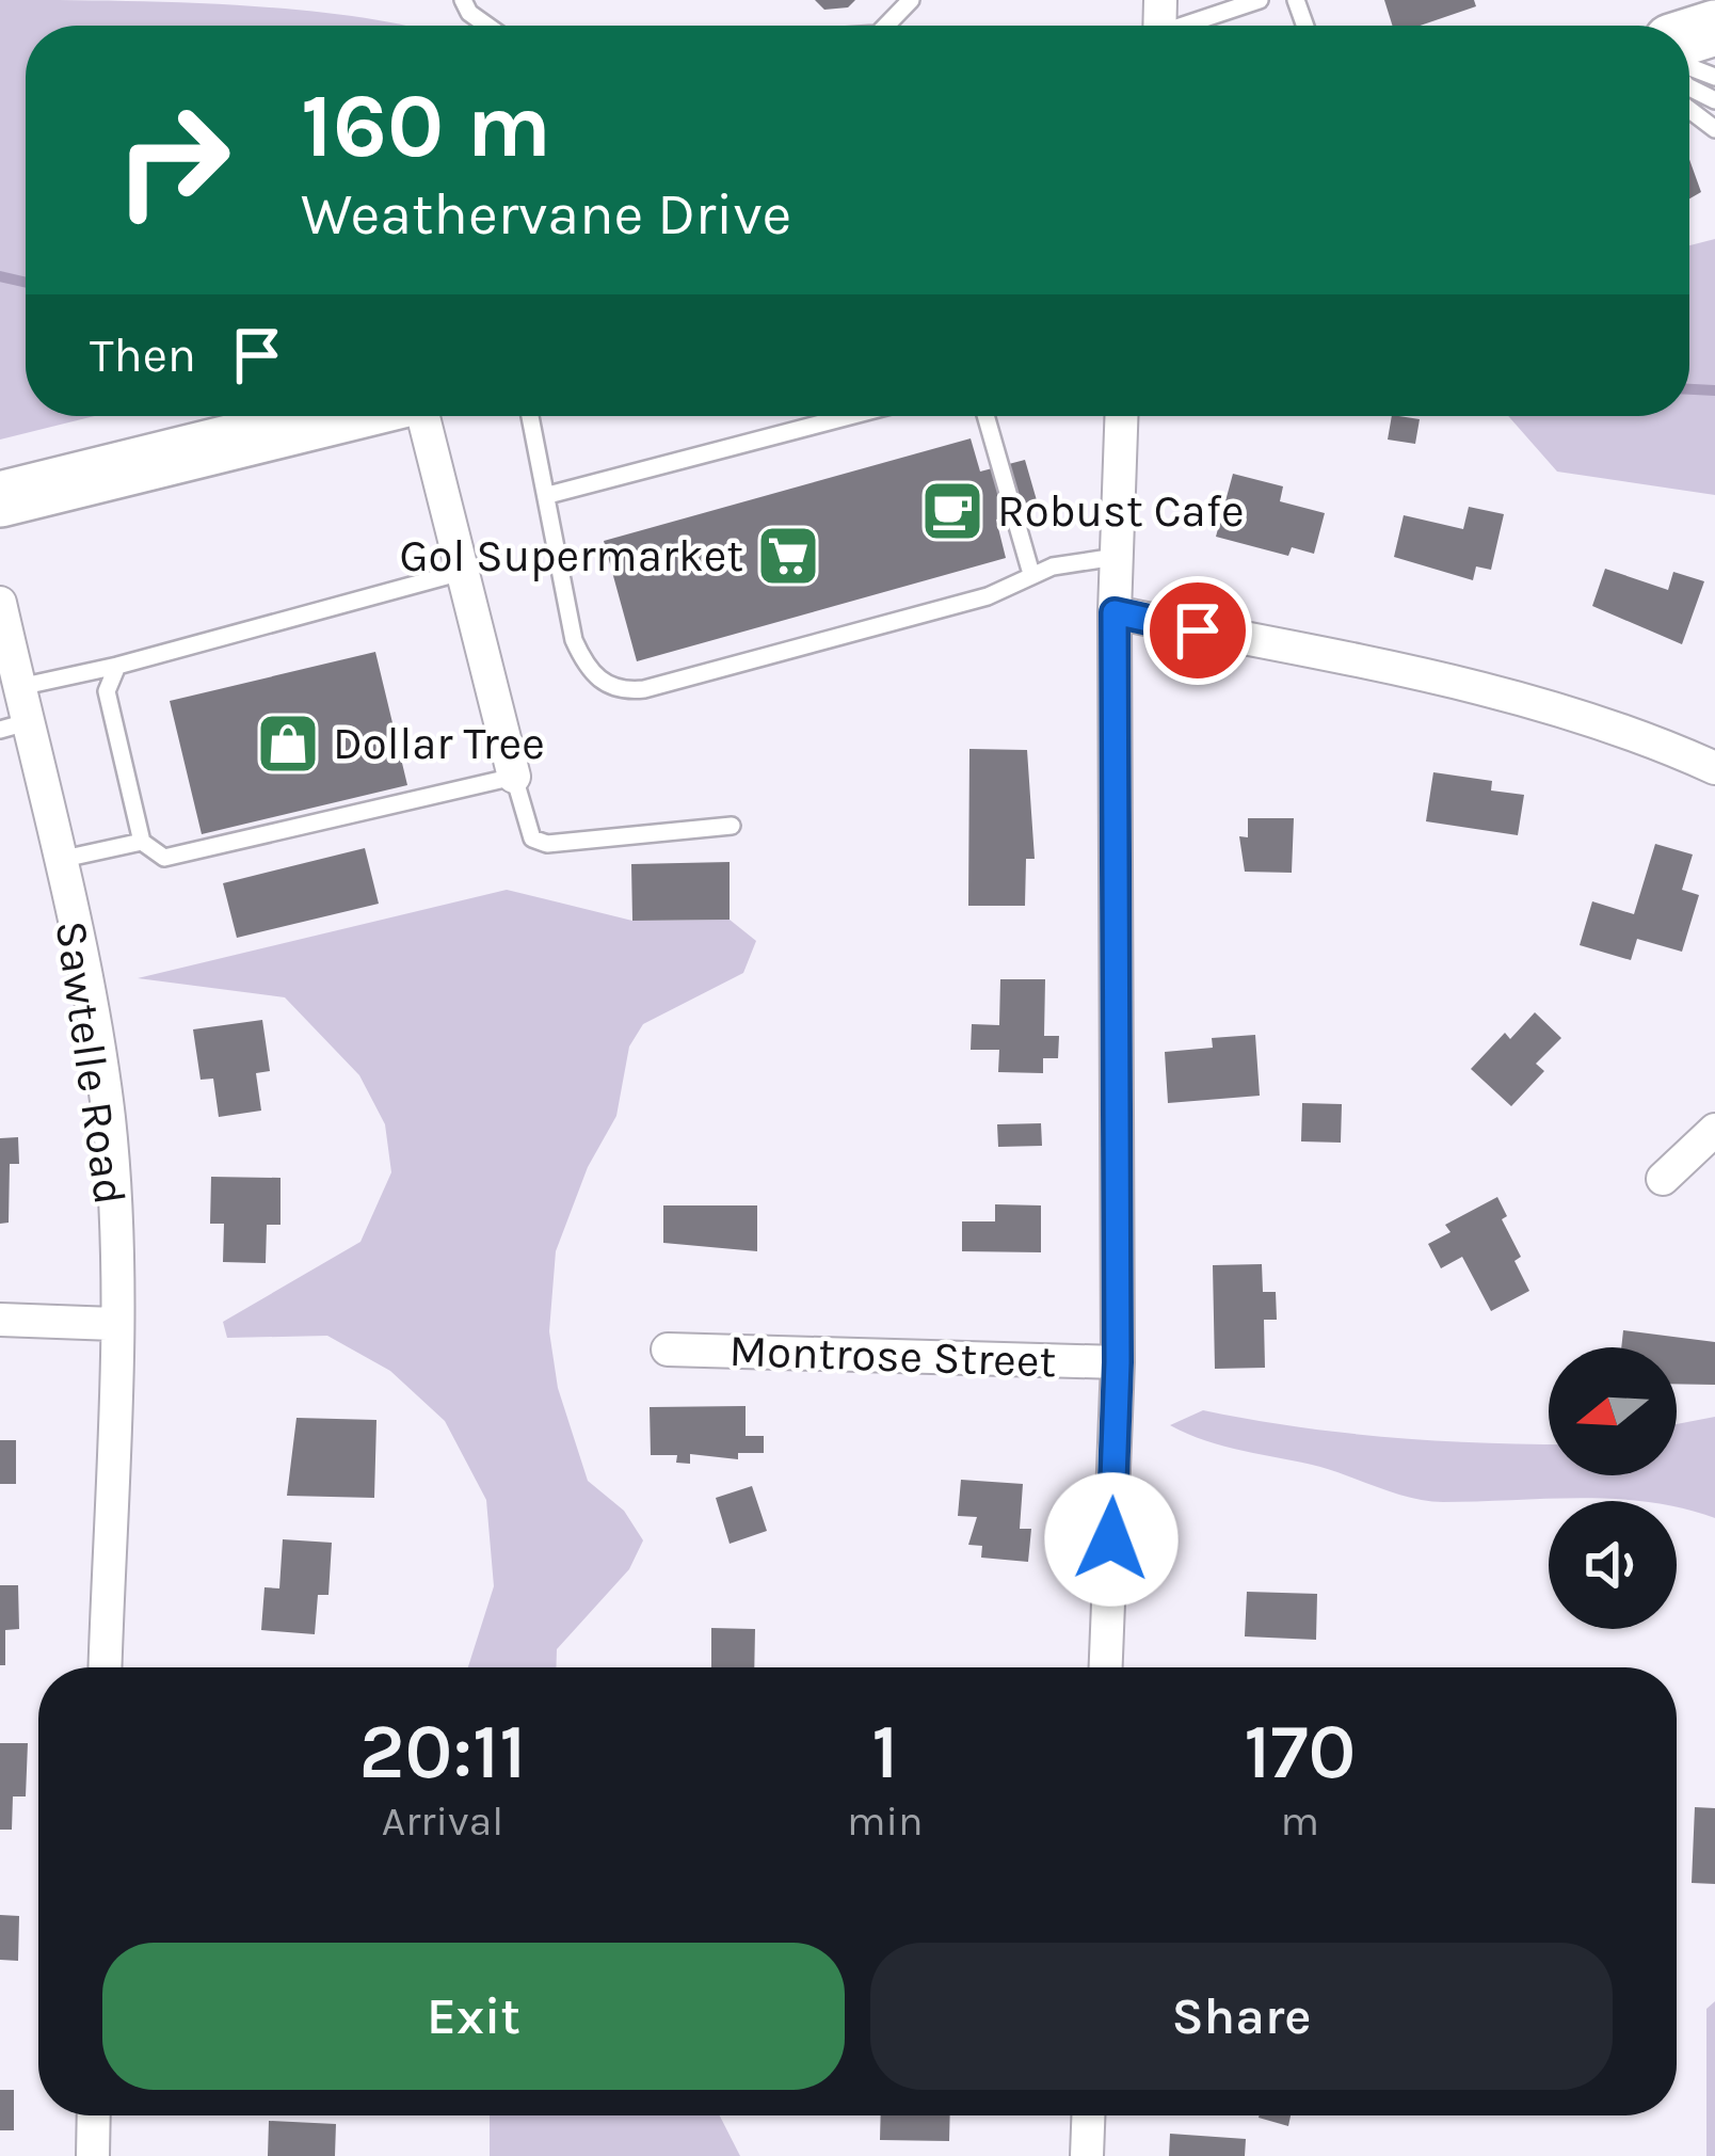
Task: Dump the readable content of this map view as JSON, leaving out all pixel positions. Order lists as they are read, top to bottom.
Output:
{
  "streets": {
    "street": ["Sawtelle Road", "Montrose Street"]
  },
  "places": {
    "cafe": ["Robust Cafe"],
    "supermarket": ["Gol Supermarket"],
    "shop": ["Dollar Tree"]
  },
  "north": "left",
  "page": {
    "turn": ["160 m", "Weathervane Drive"],
    "then": "Then",
    "eta": [
      "20:11",
      "Arrival",
      "1",
      "min",
      "170",
      "m"
    ],
    "buttons": ["Exit", "Share"]
  }
}
